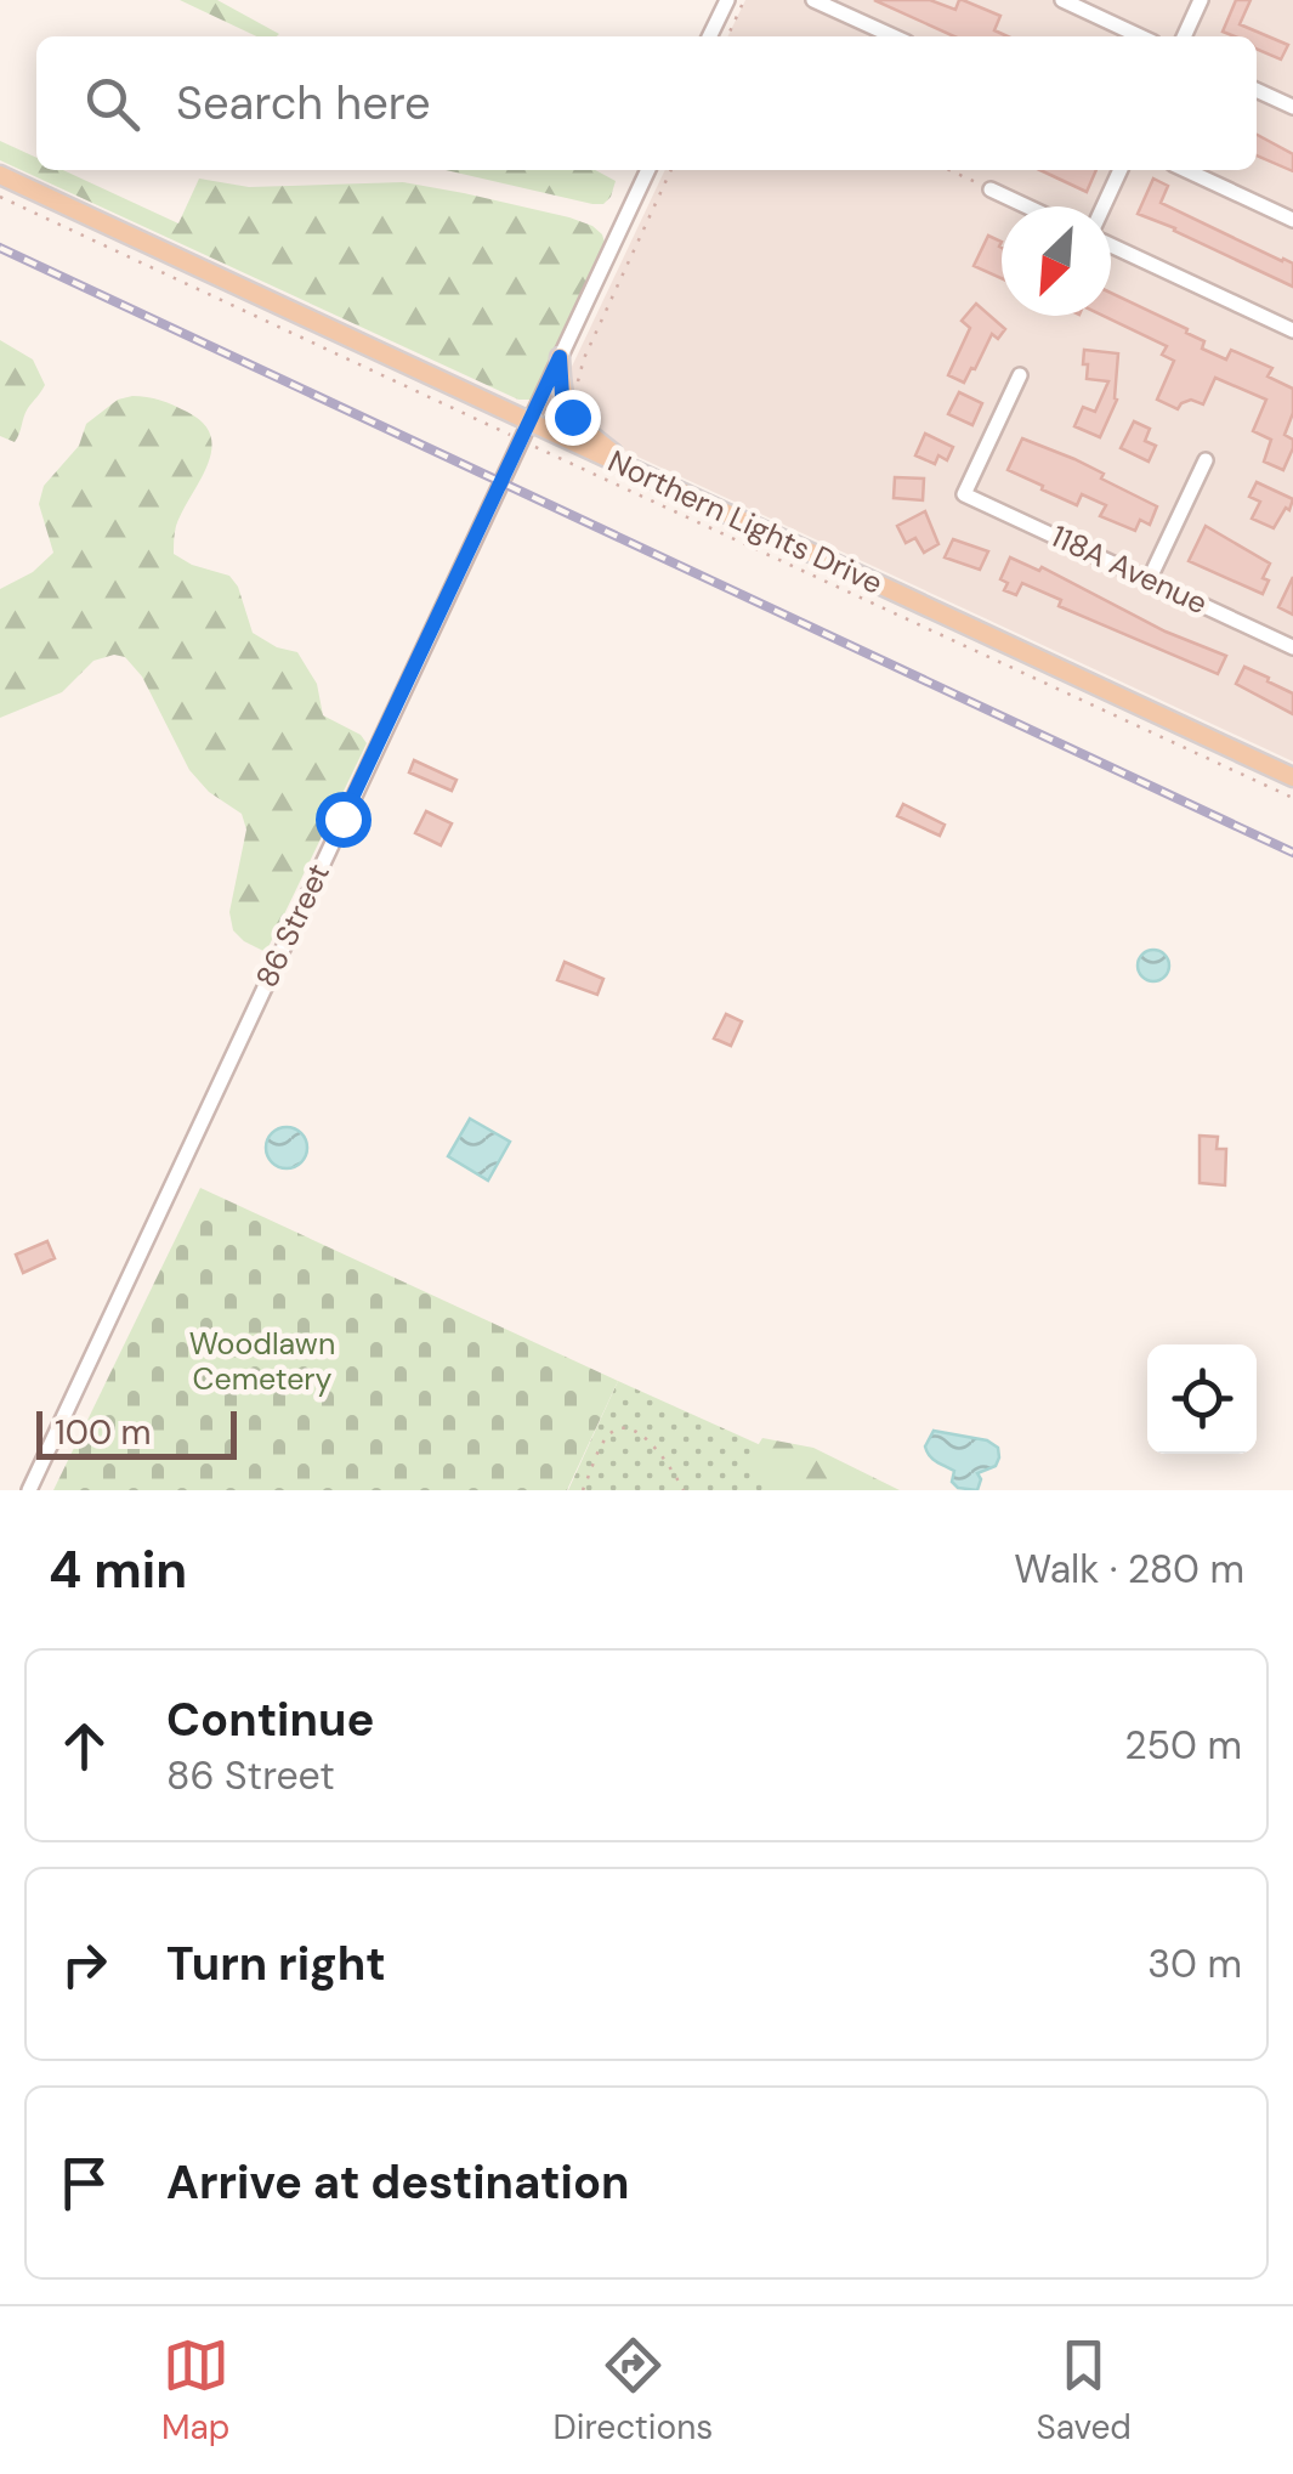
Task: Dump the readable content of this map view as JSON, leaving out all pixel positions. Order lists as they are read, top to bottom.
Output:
{
  "streets": {
    "main road": ["Northern Lights Drive"],
    "street": ["118A Avenue", "86 Street"]
  },
  "crossings": [
    ["Northern Lights Drive", "86 Street"]
  ],
  "parks": ["Woodlawn Cemetery"],
  "scale_bar": "100 m",
  "north": "bottom left",
  "page": {
    "search": "Search here",
    "scale": "100 m",
    "heading": ["4 min", "Walk · 280 m"],
    "list": [
      ["Continue", "86 Street", "250 m"],
      ["Turn right", "30 m"],
      "Arrive at destination"
    ],
    "nav": ["Map", "Directions", "Saved"]
  }
}
